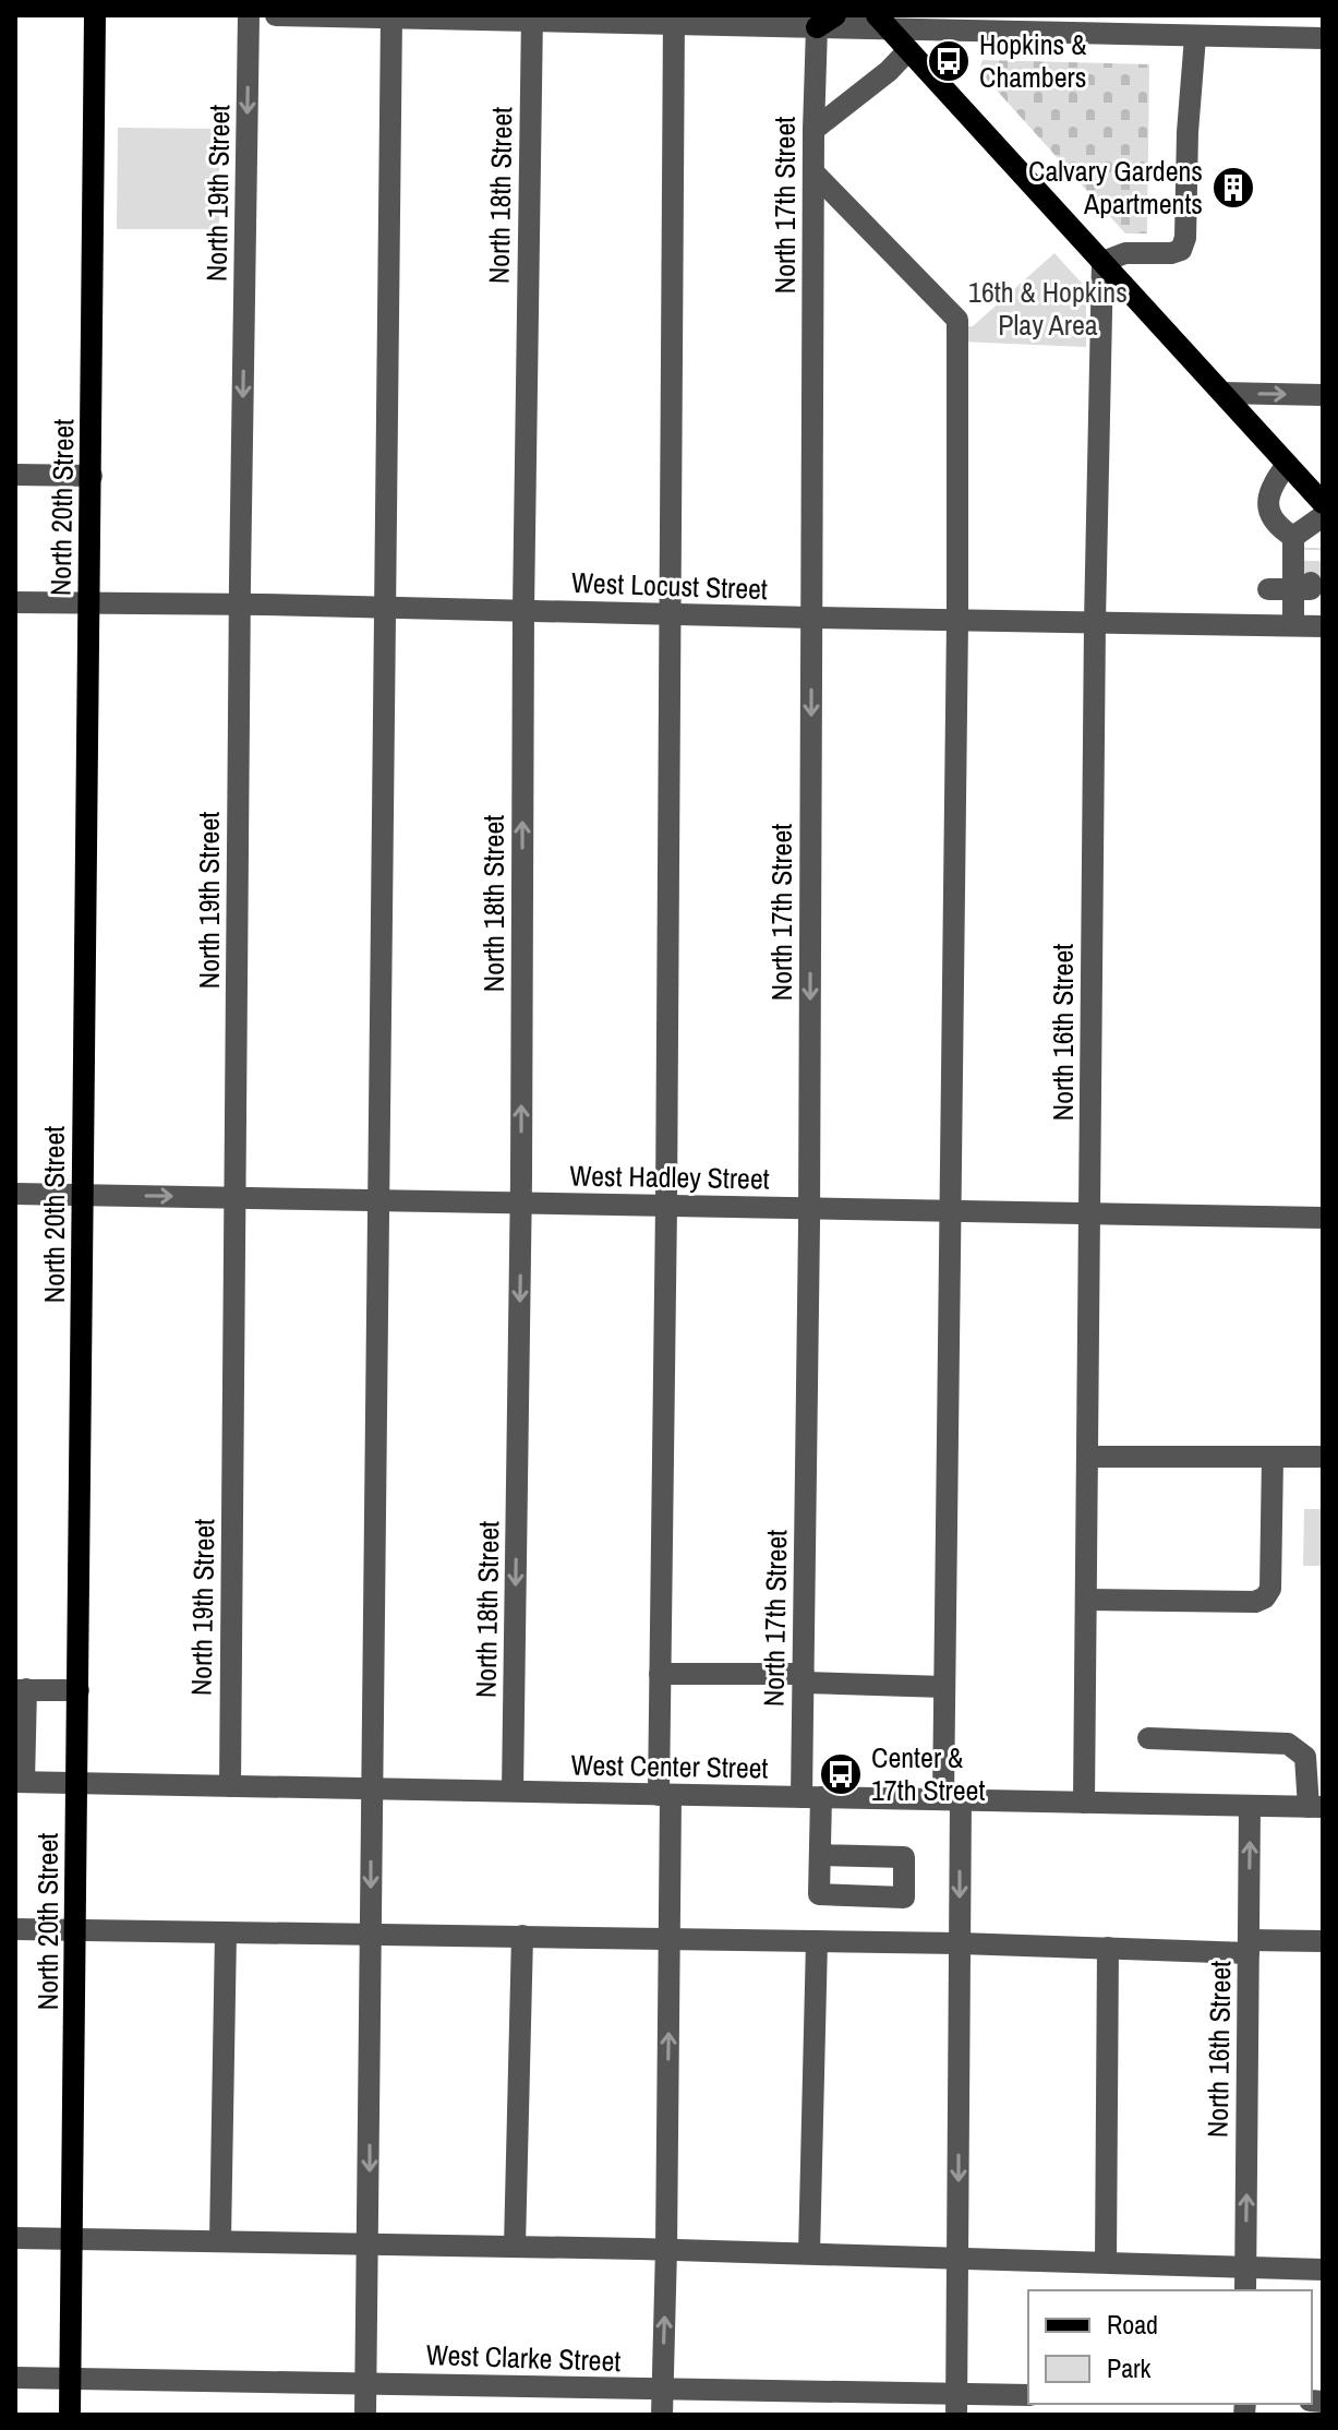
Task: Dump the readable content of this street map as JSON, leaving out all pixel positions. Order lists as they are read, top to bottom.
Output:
{
  "streets": {
    "main road": ["North 20th Street"],
    "street": [
      "North 19th Street",
      "North 18th Street",
      "North 17th Street",
      "West Locust Street",
      "North 16th Street",
      "West Hadley Street",
      "West Center Street",
      "West Clarke Street"
    ]
  },
  "crossings": [
    ["North 19th Street", "West Locust Street"],
    ["North 19th Street", "West Hadley Street"],
    ["North 19th Street", "West Center Street"],
    ["North 18th Street", "West Locust Street"],
    ["North 18th Street", "West Hadley Street"],
    ["North 18th Street", "West Center Street"],
    ["North 17th Street", "West Locust Street"],
    ["North 17th Street", "West Hadley Street"],
    ["North 17th Street", "West Center Street"],
    ["North 20th Street", "West Locust Street"],
    ["North 20th Street", "West Hadley Street"],
    ["North 20th Street", "West Center Street"],
    ["North 20th Street", "West Clarke Street"],
    ["West Locust Street", "North 16th Street"],
    ["North 16th Street", "West Hadley Street"],
    ["North 16th Street", "West Center Street"]
  ],
  "parks": ["16th & Hopkins Play Area"],
  "places": {
    "bus stop": ["Hopkins & Chambers", "Center & 17th Street"],
    "building": ["Calvary Gardens Apartments"]
  },
  "legend": ["Road", "Park"]
}
